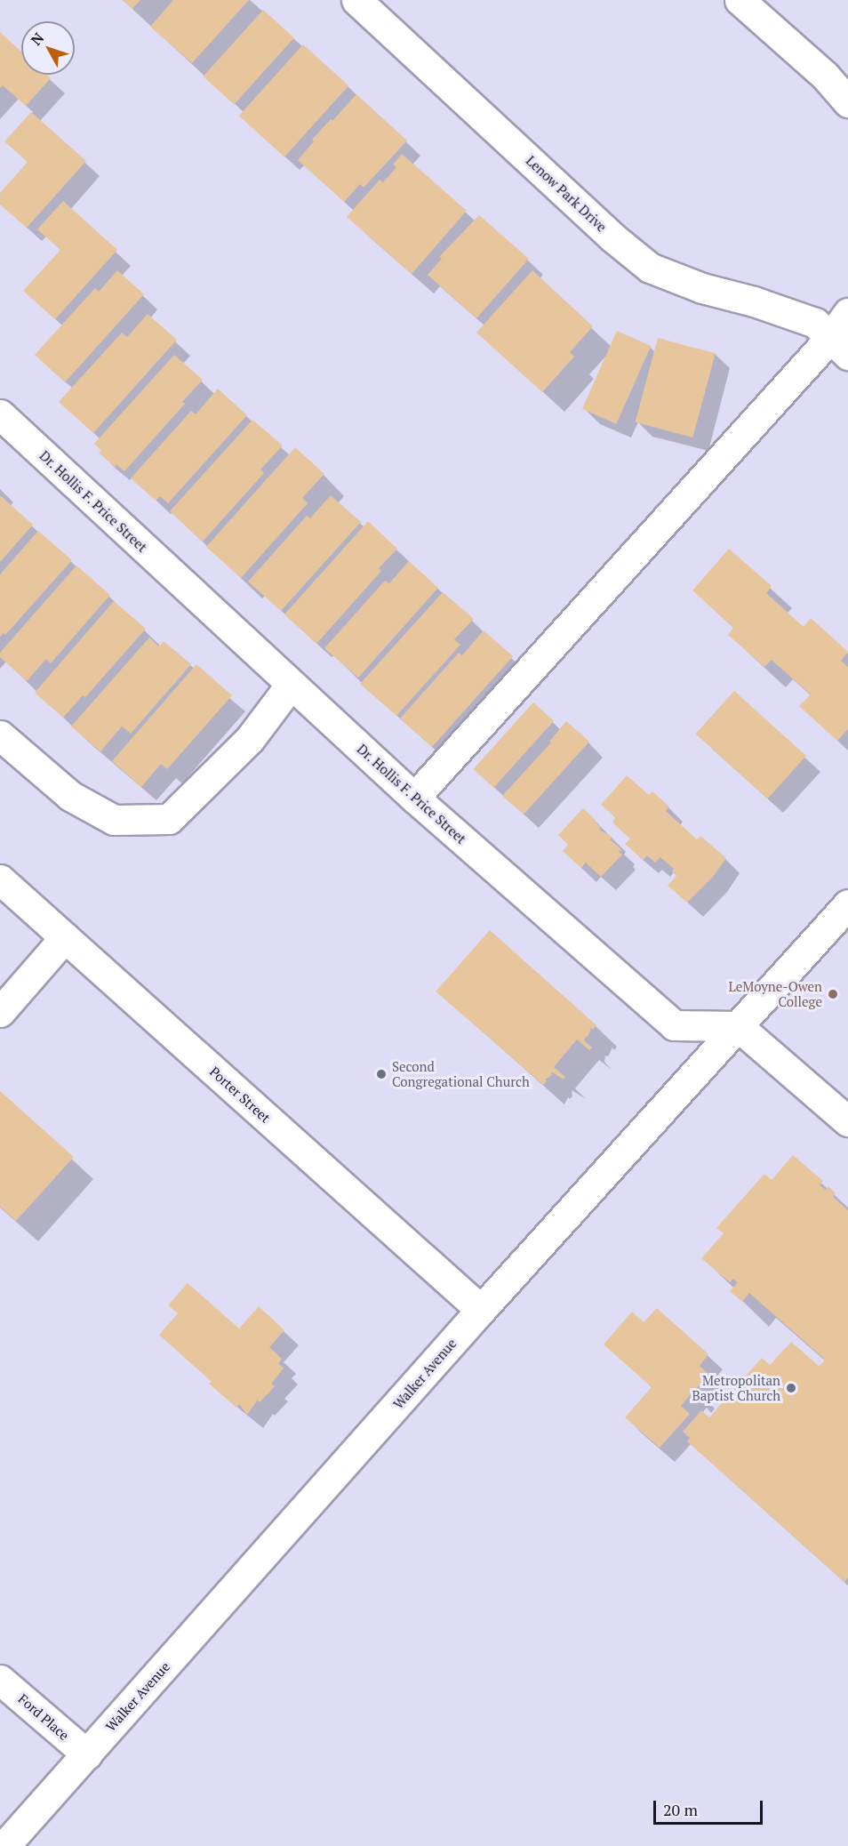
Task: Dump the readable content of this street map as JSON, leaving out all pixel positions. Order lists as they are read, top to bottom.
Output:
{
  "streets": {
    "street": [
      "Lenow Park Drive",
      "Dr. Hollis F. Price Street",
      "Porter Street",
      "Walker Avenue",
      "Ford Place"
    ]
  },
  "crossings": [
    ["Dr. Hollis F. Price Street", "Walker Avenue"],
    ["Porter Street", "Walker Avenue"],
    ["Walker Avenue", "Ford Place"]
  ],
  "places": ["LeMoyne-Owen College", "Second Congregational Church", "Metropolitan Baptist Church"],
  "scale_bar": "20 m",
  "north": "top left"
}
